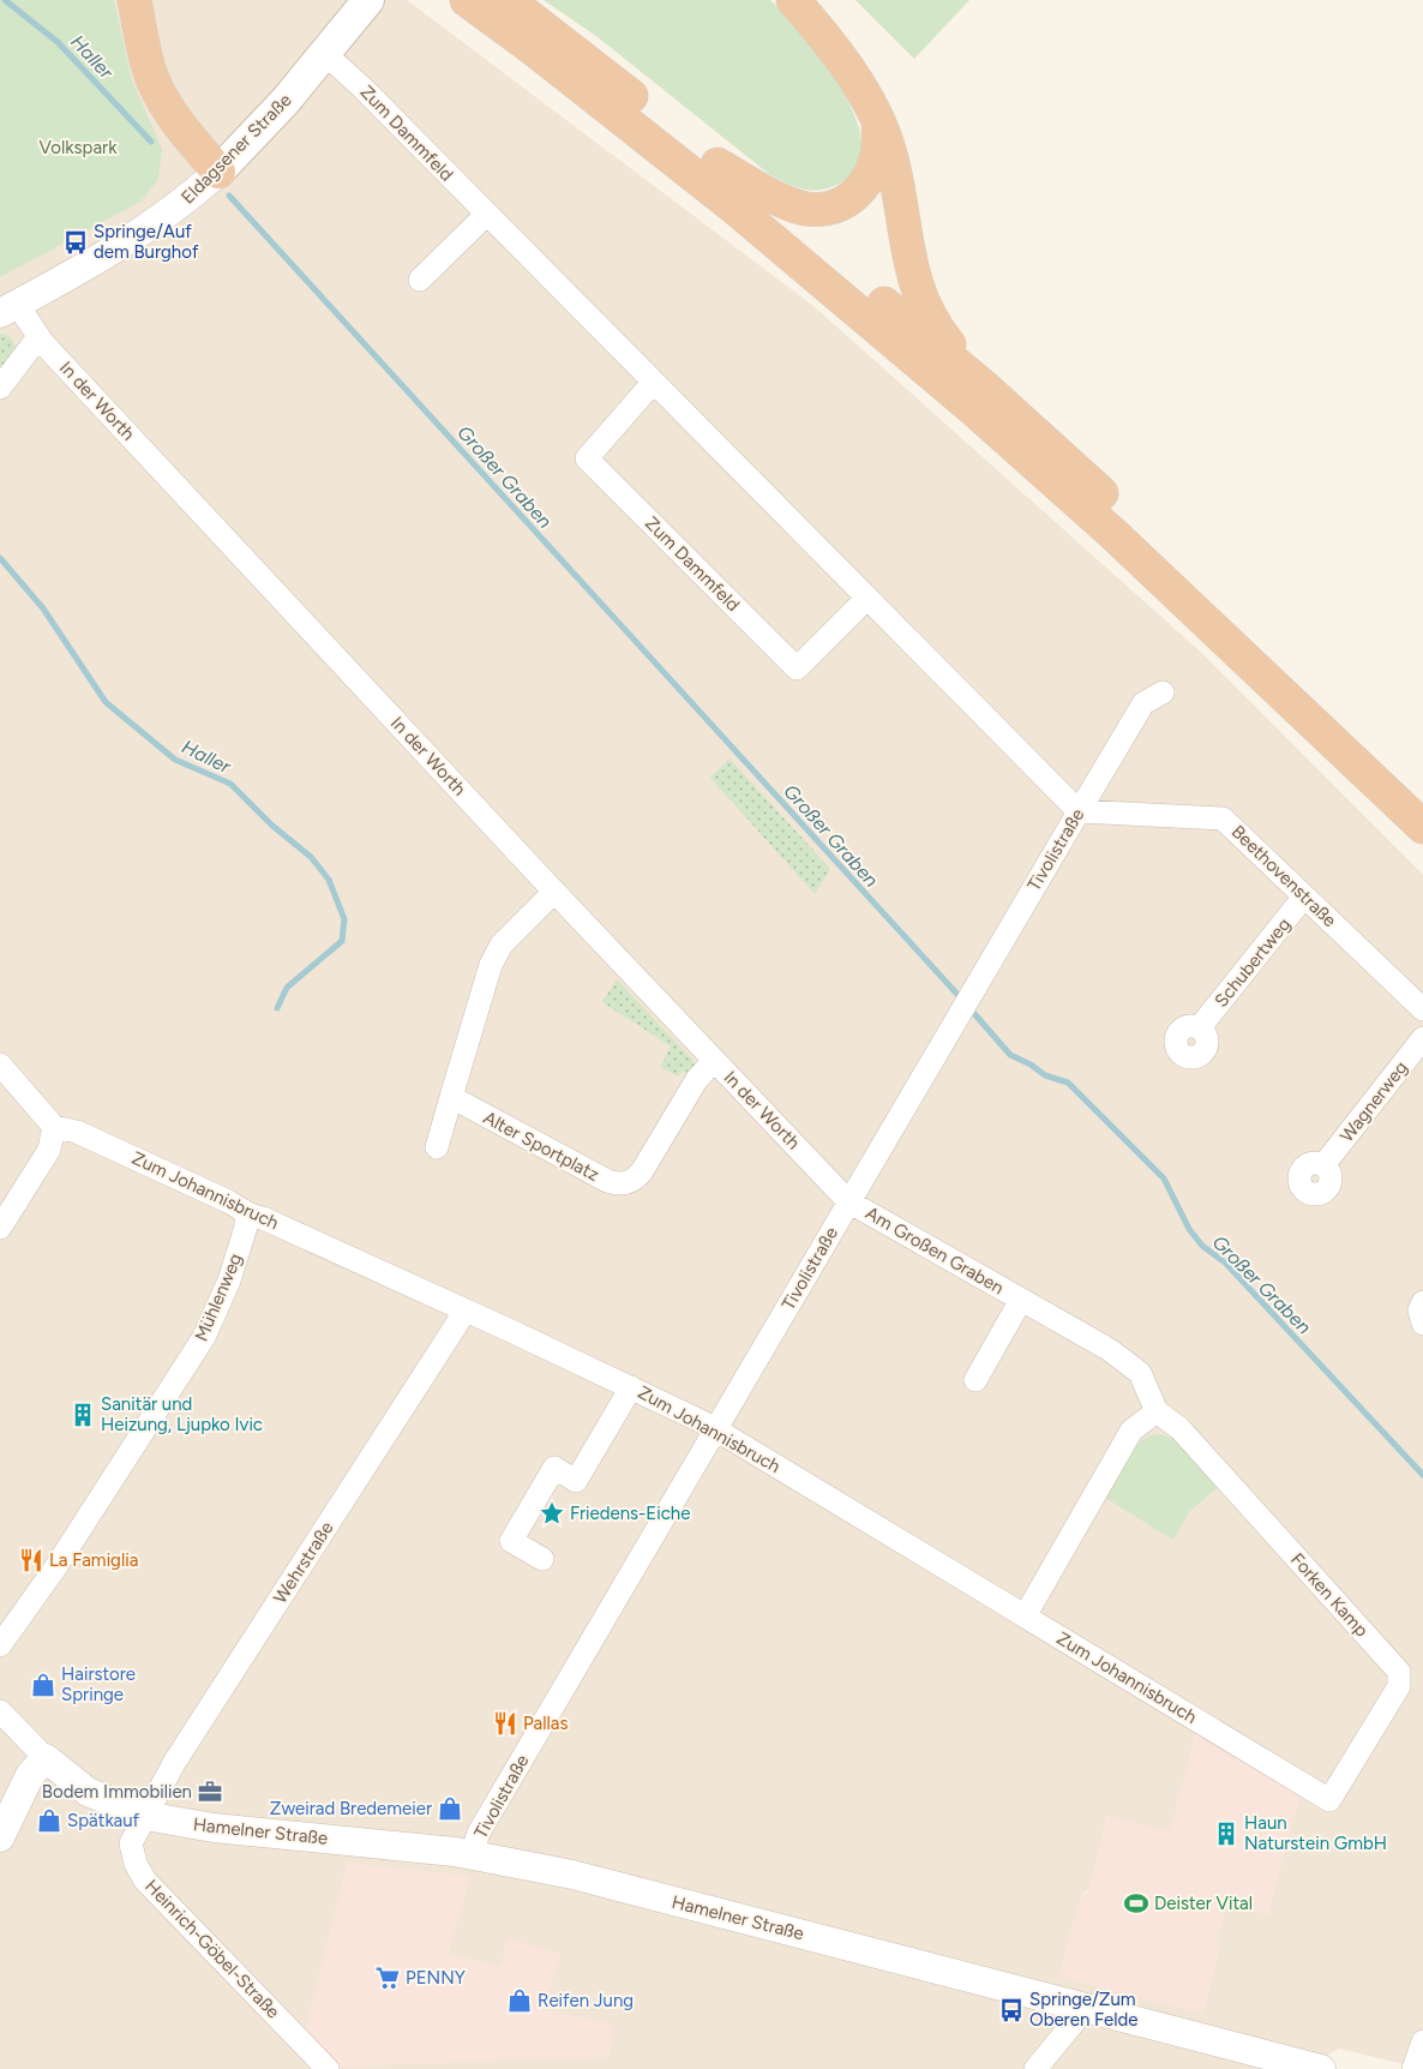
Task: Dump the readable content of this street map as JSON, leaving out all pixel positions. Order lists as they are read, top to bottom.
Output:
{
  "streets": {
    "main road": ["Eldagsener Straße"],
    "street": [
      "Zum Dammfeld",
      "In der Worth",
      "Tivolistraße",
      "Beethovenstraße",
      "Schubertweg",
      "Wagnerweg",
      "Alter Sportplatz",
      "Zum Johannisbruch",
      "Am Großen Graben",
      "Mühlenweg",
      "Wehrstraße",
      "Forken Kamp",
      "Hamelner Straße",
      "Heinrich-Göbel-Straße"
    ]
  },
  "crossings": [
    ["Zum Dammfeld", "Eldagsener Straße"],
    ["Zum Dammfeld", "Tivolistraße"],
    ["Zum Dammfeld", "Beethovenstraße"],
    ["Eldagsener Straße", "In der Worth"],
    ["In der Worth", "Tivolistraße"],
    ["In der Worth", "Alter Sportplatz"],
    ["In der Worth", "Am Großen Graben"],
    ["Tivolistraße", "Beethovenstraße"],
    ["Tivolistraße", "Zum Johannisbruch"],
    ["Tivolistraße", "Am Großen Graben"],
    ["Tivolistraße", "Hamelner Straße"],
    ["Beethovenstraße", "Schubertweg"],
    ["Zum Johannisbruch", "Mühlenweg"],
    ["Zum Johannisbruch", "Wehrstraße"],
    ["Zum Johannisbruch", "Forken Kamp"],
    ["Am Großen Graben", "Forken Kamp"],
    ["Wehrstraße", "Hamelner Straße"],
    ["Wehrstraße", "Heinrich-Göbel-Straße"],
    ["Hamelner Straße", "Heinrich-Göbel-Straße"]
  ],
  "water": ["Haller", "Großer Graben"],
  "parks": ["Volkspark"],
  "places": {
    "bus stop": ["Springe/Auf dem Burghof", "Springe/Zum Oberen Felde"],
    "building": ["Sanitär und Heizung, Ljupko Ivic", "Haun Naturstein GmbH"],
    "place": ["Friedens-Eiche"],
    "restaurant": ["La Famiglia", "Pallas"],
    "shop": [
      "Hairstore Springe",
      "Zweirad Bredemeier",
      "Spätkauf",
      "Reifen Jung"
    ],
    "office": ["Bodem Immobilien"],
    "sports": ["Deister Vital"],
    "supermarket": ["PENNY"]
  }
}
